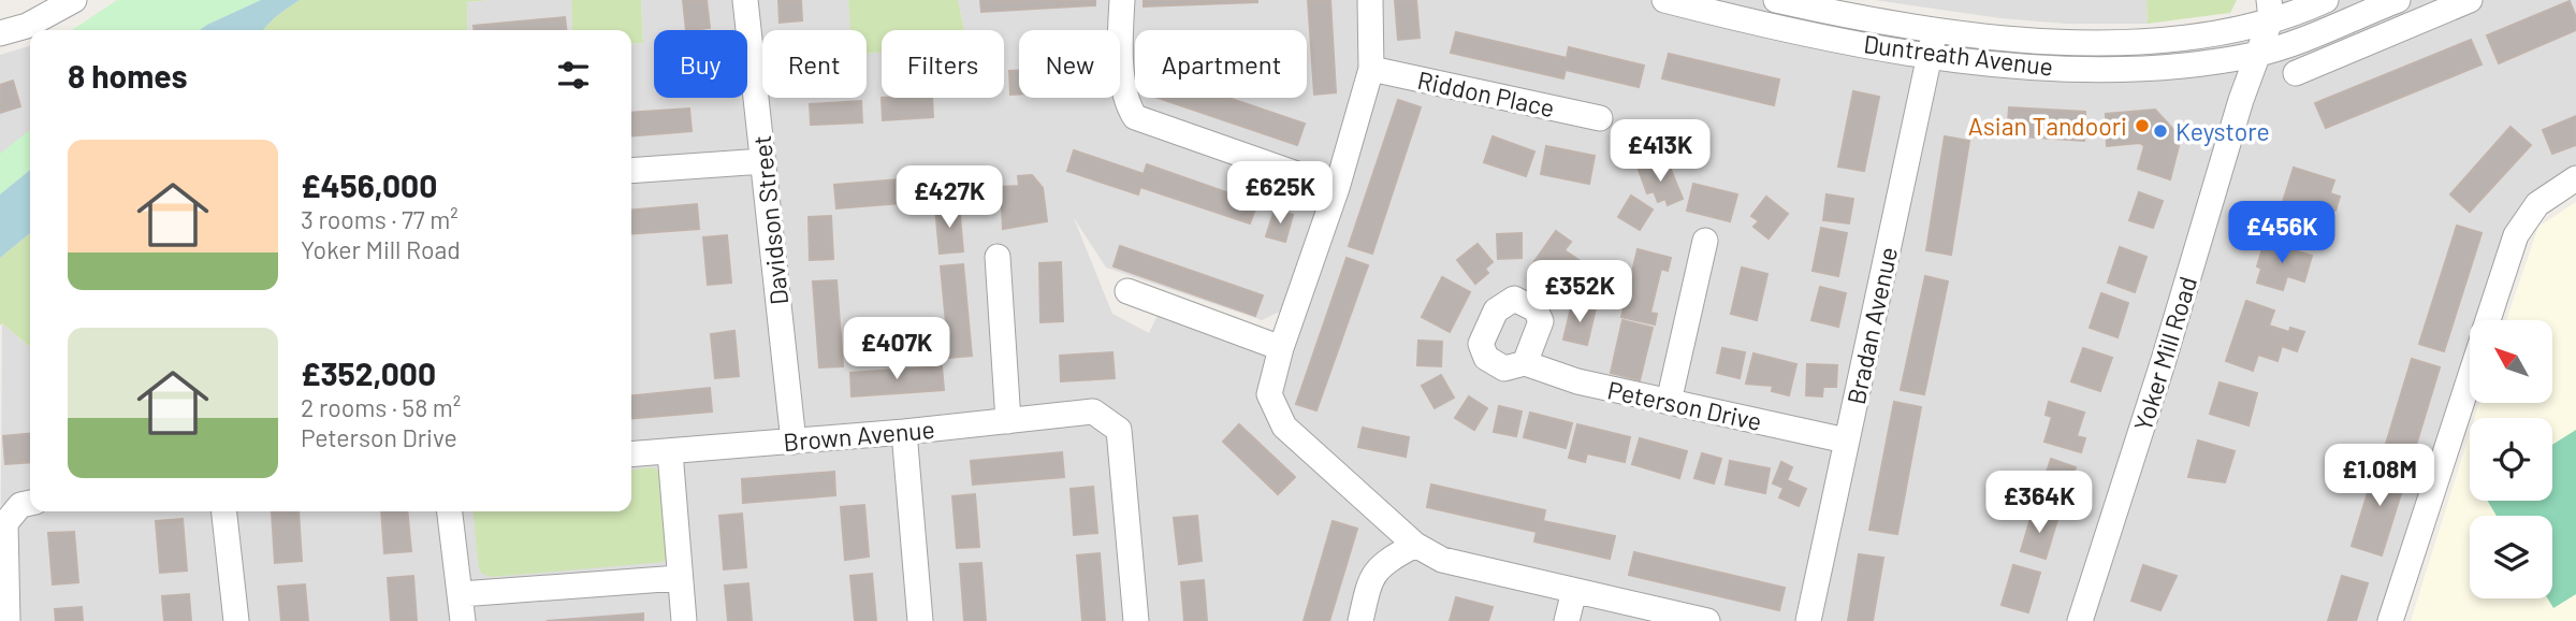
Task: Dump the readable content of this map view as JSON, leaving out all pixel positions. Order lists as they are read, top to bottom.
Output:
{
  "streets": {
    "street": [
      "Duntreath Avenue",
      "Riddon Place",
      "Davidson Street",
      "Bradan Avenue",
      "Yoker Mill Road",
      "Peterson Drive",
      "Brown Avenue"
    ]
  },
  "crossings": [
    ["Duntreath Avenue", "Bradan Avenue"],
    ["Duntreath Avenue", "Yoker Mill Road"],
    ["Davidson Street", "Brown Avenue"],
    ["Bradan Avenue", "Peterson Drive"]
  ],
  "places": ["Asian Tandoori", "Keystore"],
  "north": "top left",
  "page": {
    "chip": [
      "Buy",
      "Rent",
      "Filters",
      "New",
      "Apartment"
    ],
    "heading": "8 homes",
    "price": [
      "£413K",
      "£625K",
      "£427K",
      "£456K",
      "£352K",
      "£407K",
      "£1.08M",
      "£364K"
    ],
    "list": [
      {
        "name": "£456,000",
        "note": "3 rooms · 77 m² · Yoker Mill Road"
      },
      {
        "name": "£352,000",
        "note": "2 rooms · 58 m² · Peterson Drive"
      }
    ]
  }
}
